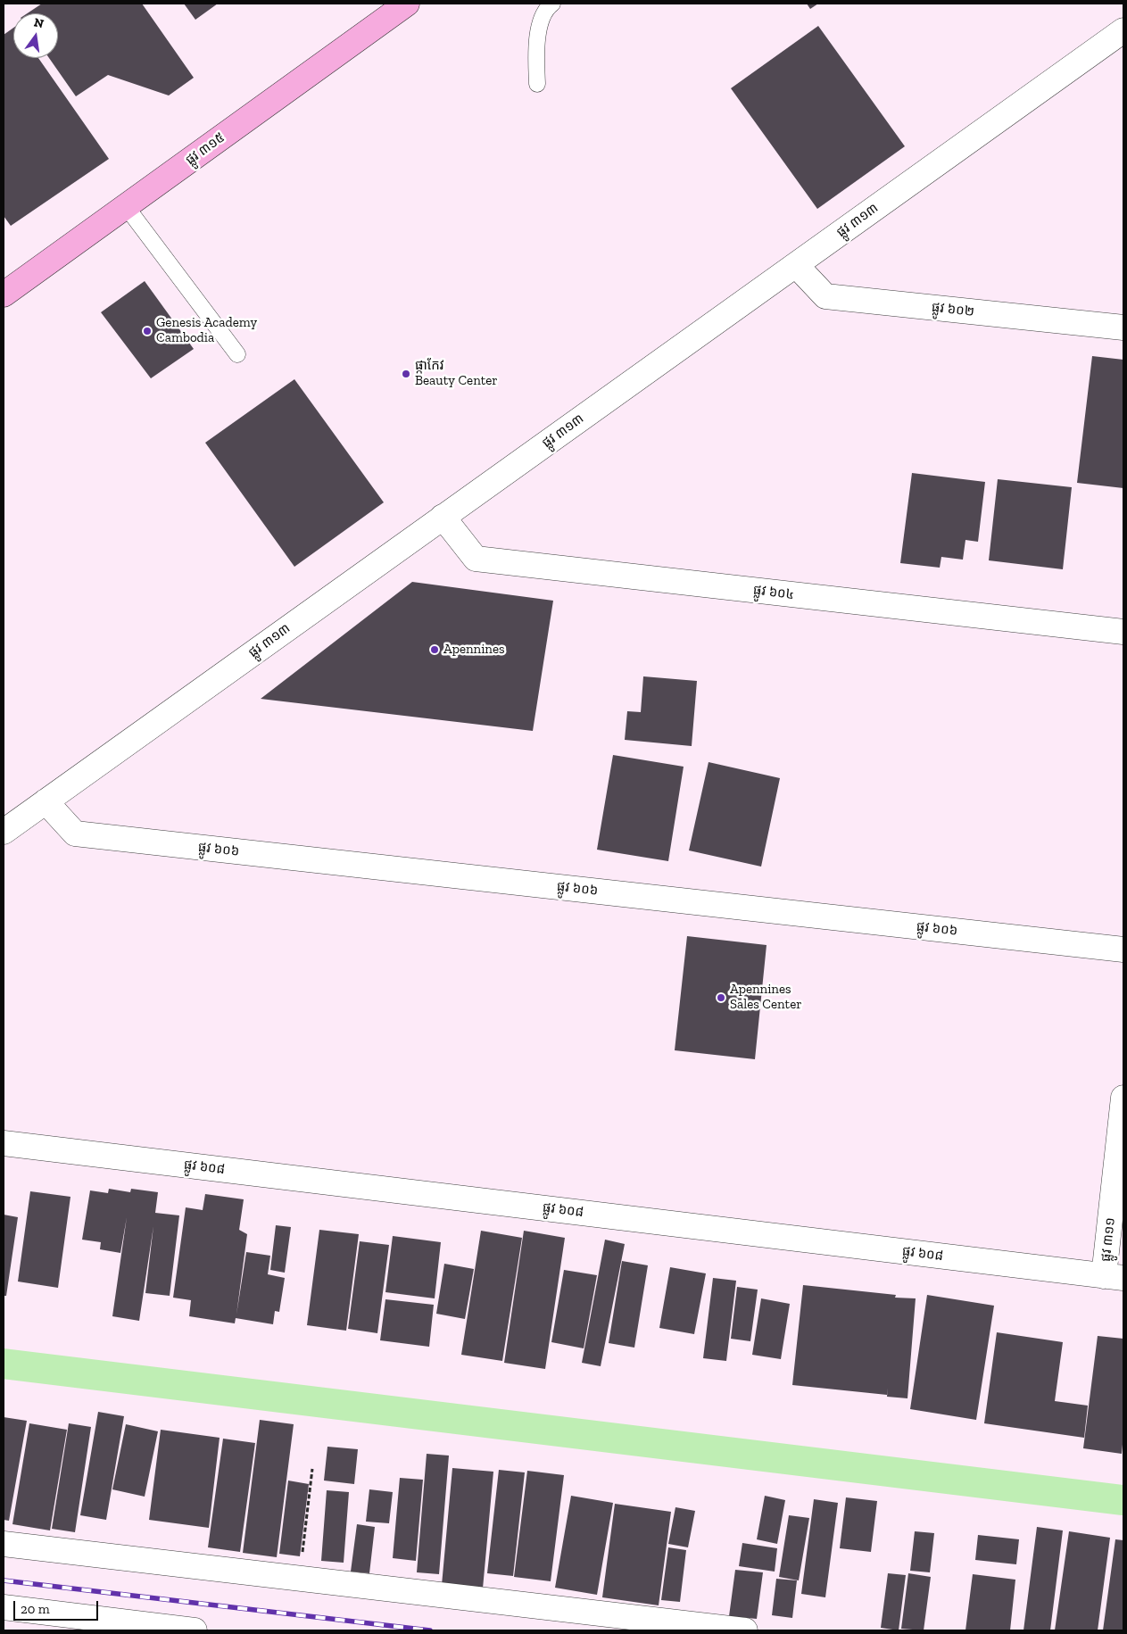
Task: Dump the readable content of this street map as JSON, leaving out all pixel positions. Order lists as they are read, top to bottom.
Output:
{
  "streets": {
    "street": [
      "ផ្លូវ ៣១៥",
      "ផ្លូវ ៣១៣",
      "ផ្លូវ ៦០២",
      "ផ្លូវ ៦០៤",
      "ផ្លូវ ៦០៦",
      "ផ្លូវ ៦០៨",
      "ផ្លូវ ៣១១"
    ]
  },
  "crossings": [
    ["ផ្លូវ ៣១៣", "ផ្លូវ ៦០២"],
    ["ផ្លូវ ៣១៣", "ផ្លូវ ៦០៤"],
    ["ផ្លូវ ៣១៣", "ផ្លូវ ៦០៦"],
    ["ផ្លូវ ៦០៨", "ផ្លូវ ៣១១"]
  ],
  "places": [
    "Genesis Academy Cambodia",
    "ផ្កាកែវ Beauty Center",
    "Apennines",
    "Apennines Sales Center"
  ],
  "scale_bar": "20 m",
  "north": "top"
}
